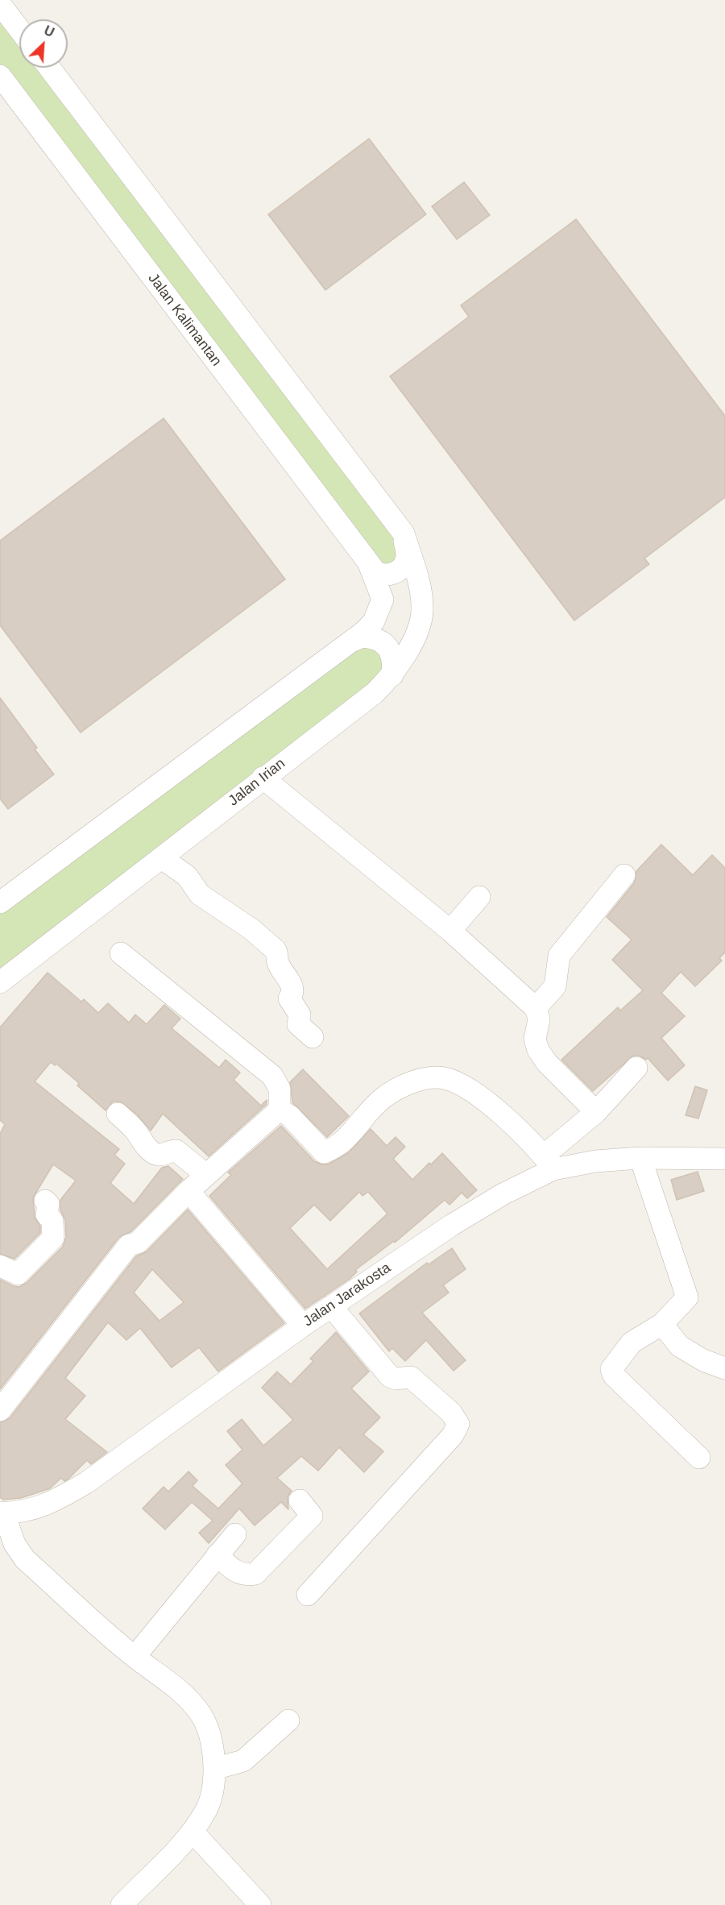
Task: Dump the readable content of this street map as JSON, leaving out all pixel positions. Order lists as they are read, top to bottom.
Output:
{
  "streets": {
    "street": ["Jalan Kalimantan", "Jalan Irian", "Jalan Jarakosta"]
  },
  "north": "top right"
}
